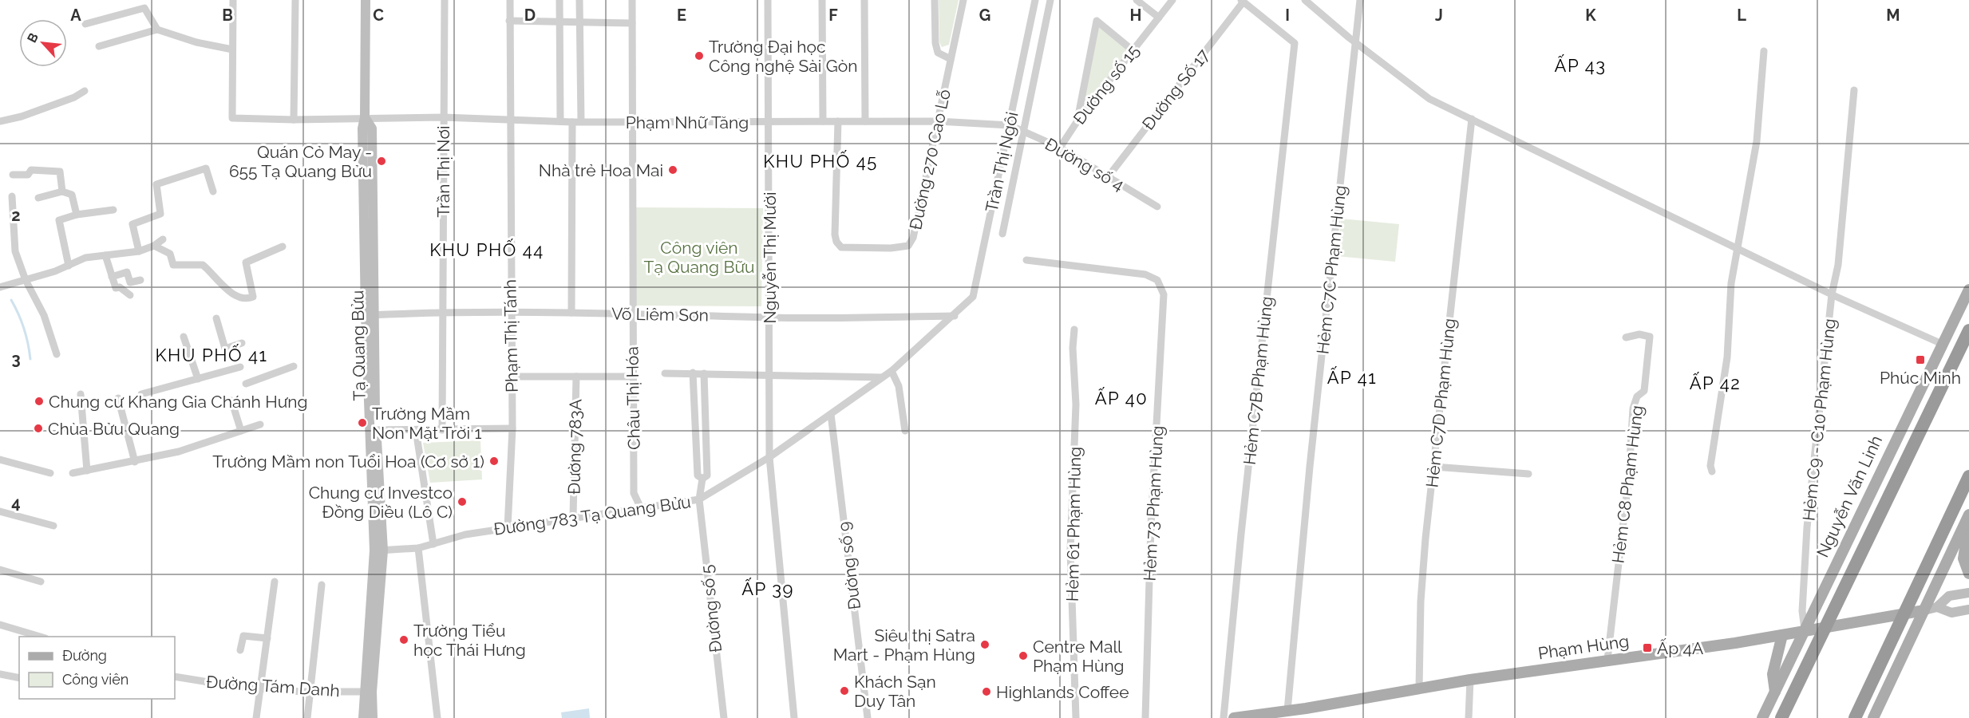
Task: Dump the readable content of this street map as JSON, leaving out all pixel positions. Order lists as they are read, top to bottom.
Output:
{
  "streets": {
    "highway": ["Nguyễn Văn Linh"],
    "main road": ["Tạ Quang Bửu", "Phạm Hùng"],
    "street": [
      "Đường số 15",
      "Đường Số 17",
      "Phạm Nhữ Tăng",
      "Đường 270 Cao Lỗ",
      "Trần Thị Ngôi",
      "Đường số 4",
      "Trần Thị Nơi",
      "Nguyễn Thị Mười",
      "Hẻm C7C Phạm Hùng",
      "Võ Liêm Sơn",
      "Phạm Thị Tánh",
      "Hẻm C7B Phạm Hùng",
      "Châu Thị Hóa",
      "Hẻm C7D Phạm Hùng",
      "Hẻm C9 - C10 Phạm Hùng",
      "Đường 783A",
      "Hẻm C8 Phạm Hùng",
      "Hẻm 73 Phạm Hùng",
      "Đường 783 Tạ Quang Bửu",
      "Hẻm 61 Phạm Hùng",
      "Đường số 9",
      "Đường số 5",
      "Đường Tám Danh"
    ]
  },
  "crossings": [
    ["Đường số 15", "Đường số 4"],
    ["Đường Số 17", "Đường số 4"],
    ["Đường Số 17", "Hẻm C7B Phạm Hùng"],
    ["Phạm Nhữ Tăng", "Đường 270 Cao Lỗ"],
    ["Phạm Nhữ Tăng", "Trần Thị Ngôi"],
    ["Phạm Nhữ Tăng", "Đường số 4"],
    ["Phạm Nhữ Tăng", "Trần Thị Nơi"],
    ["Phạm Nhữ Tăng", "Nguyễn Thị Mười"],
    ["Phạm Nhữ Tăng", "Phạm Thị Tánh"],
    ["Phạm Nhữ Tăng", "Tạ Quang Bửu"],
    ["Phạm Nhữ Tăng", "Châu Thị Hóa"],
    ["Trần Thị Ngôi", "Đường số 4"],
    ["Trần Thị Ngôi", "Võ Liêm Sơn"],
    ["Trần Thị Ngôi", "Đường 783 Tạ Quang Bửu"],
    ["Trần Thị Nơi", "Võ Liêm Sơn"],
    ["Nguyễn Thị Mười", "Võ Liêm Sơn"],
    ["Nguyễn Thị Mười", "Đường 783 Tạ Quang Bửu"],
    ["Hẻm C7C Phạm Hùng", "Phạm Hùng"],
    ["Võ Liêm Sơn", "Phạm Thị Tánh"],
    ["Võ Liêm Sơn", "Tạ Quang Bửu"],
    ["Võ Liêm Sơn", "Châu Thị Hóa"],
    ["Võ Liêm Sơn", "Đường 783 Tạ Quang Bửu"],
    ["Phạm Thị Tánh", "Đường 783 Tạ Quang Bửu"],
    ["Tạ Quang Bửu", "Đường 783 Tạ Quang Bửu"],
    ["Tạ Quang Bửu", "Đường Tám Danh"],
    ["Châu Thị Hóa", "Đường 783 Tạ Quang Bửu"],
    ["Hẻm C7D Phạm Hùng", "Phạm Hùng"],
    ["Hẻm C9 - C10 Phạm Hùng", "Nguyễn Văn Linh"],
    ["Hẻm C9 - C10 Phạm Hùng", "Phạm Hùng"],
    ["Đường 783A", "Đường 783 Tạ Quang Bửu"],
    ["Hẻm C8 Phạm Hùng", "Phạm Hùng"],
    ["Nguyễn Văn Linh", "Phạm Hùng"],
    ["Đường 783 Tạ Quang Bửu", "Đường số 9"],
    ["Đường 783 Tạ Quang Bửu", "Đường số 5"]
  ],
  "districts": [
    "ẤP 43",
    "KHU PHỐ 45",
    "KHU PHỐ 44",
    "KHU PHỐ 41",
    "ẤP 41",
    "ẤP 42",
    "ẤP 40",
    "ẤP 39"
  ],
  "parks": ["Công viên Tạ Quang Bữu"],
  "places": {
    "other": [
      "Trường Đại học Công nghệ Sài Gòn",
      "Quán Cỏ May - 655 Tạ Quang Bửu",
      "Nhà trẻ Hoa Mai",
      "Chung cư Khang Gia Chánh Hưng",
      "Trường Mầm Non Mặt Trời 1",
      "Chùa Bửu Quang",
      "Trường Mầm non Tuổi Hoa (Cơ sở 1)",
      "Chung cư Investco Đồng Diều (Lô C)",
      "Trường Tiểu học Thái Hưng",
      "Siêu thị Satra Mart - Phạm Hùng",
      "Centre Mall Phạm Hùng",
      "Khách Sạn Duy Tân",
      "Highlands Coffee"
    ],
    "transit": ["Phúc Minh", "Ấp 4A"]
  },
  "legend": ["Đường", "Công viên"],
  "north": "top left",
  "grid": {
    "columns": [
      "A",
      "B",
      "C",
      "D",
      "E",
      "F",
      "G",
      "H",
      "I",
      "J",
      "K",
      "L",
      "M"
    ],
    "rows": ["2", "3", "4"]
  }
}
